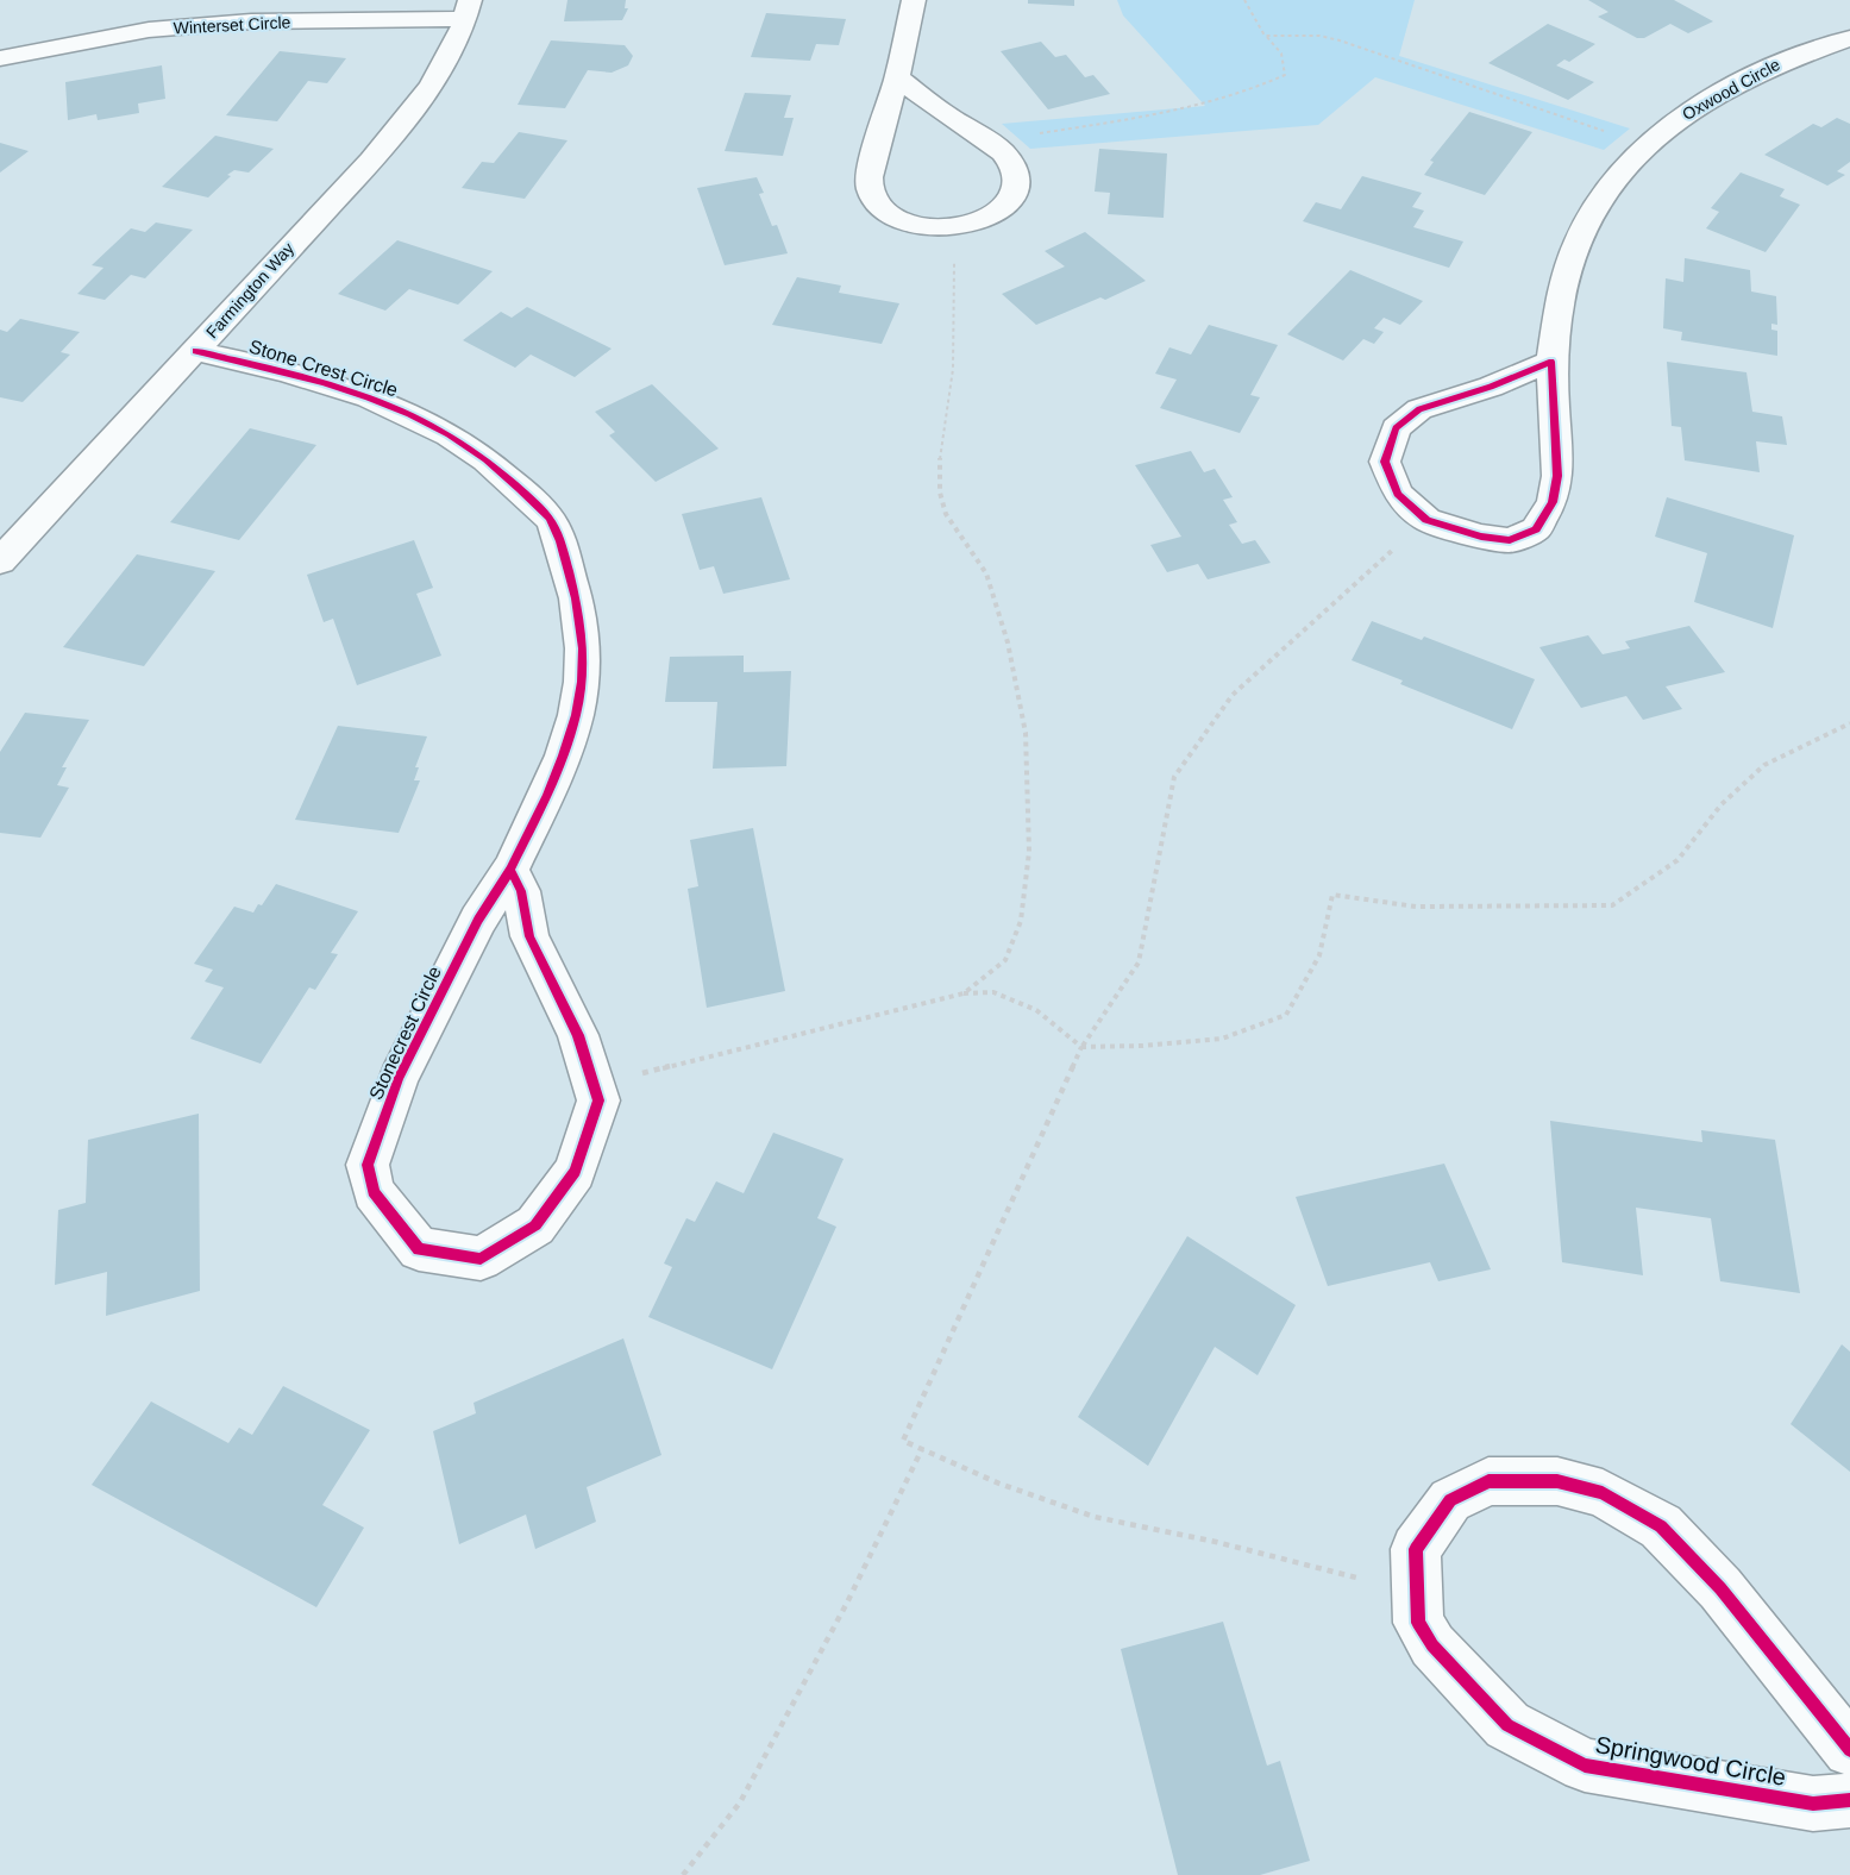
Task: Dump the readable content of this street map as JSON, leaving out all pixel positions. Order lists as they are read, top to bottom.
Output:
{
  "streets": {
    "street": [
      "Winterset Circle",
      "Oxwood Circle",
      "Farmington Way",
      "Stone Crest Circle",
      "Stonecrest Circle",
      "Springwood Circle"
    ]
  },
  "crossings": [
    ["Winterset Circle", "Farmington Way"],
    ["Farmington Way", "Stone Crest Circle"],
    ["Stone Crest Circle", "Stonecrest Circle"]
  ]
}
